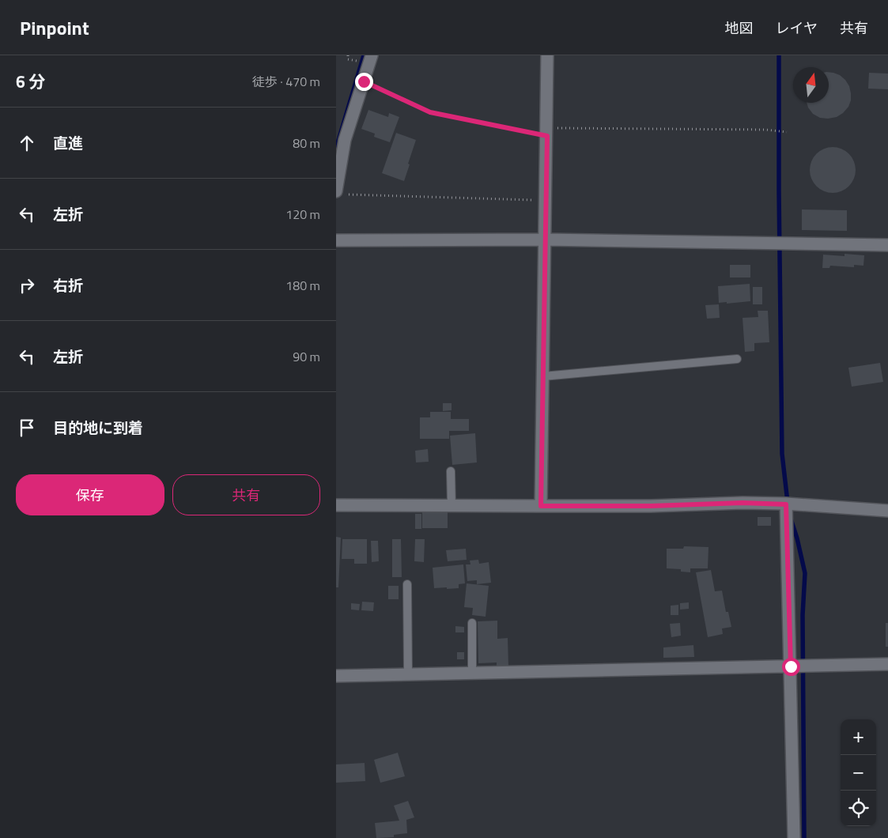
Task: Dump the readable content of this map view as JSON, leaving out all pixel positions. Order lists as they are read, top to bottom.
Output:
{
  "north": "top",
  "page": {
    "header": "Pinpoint",
    "nav": ["地図", "レイヤ", "共有"],
    "heading": ["6 分", "徒歩 · 470 m"],
    "list": [
      ["直進", "80 m"],
      ["左折", "120 m"],
      ["右折", "180 m"],
      ["左折", "90 m"],
      "目的地に到着"
    ],
    "buttons": ["保存", "共有"],
    "map_buttons": ["+", "−"]
  }
}
